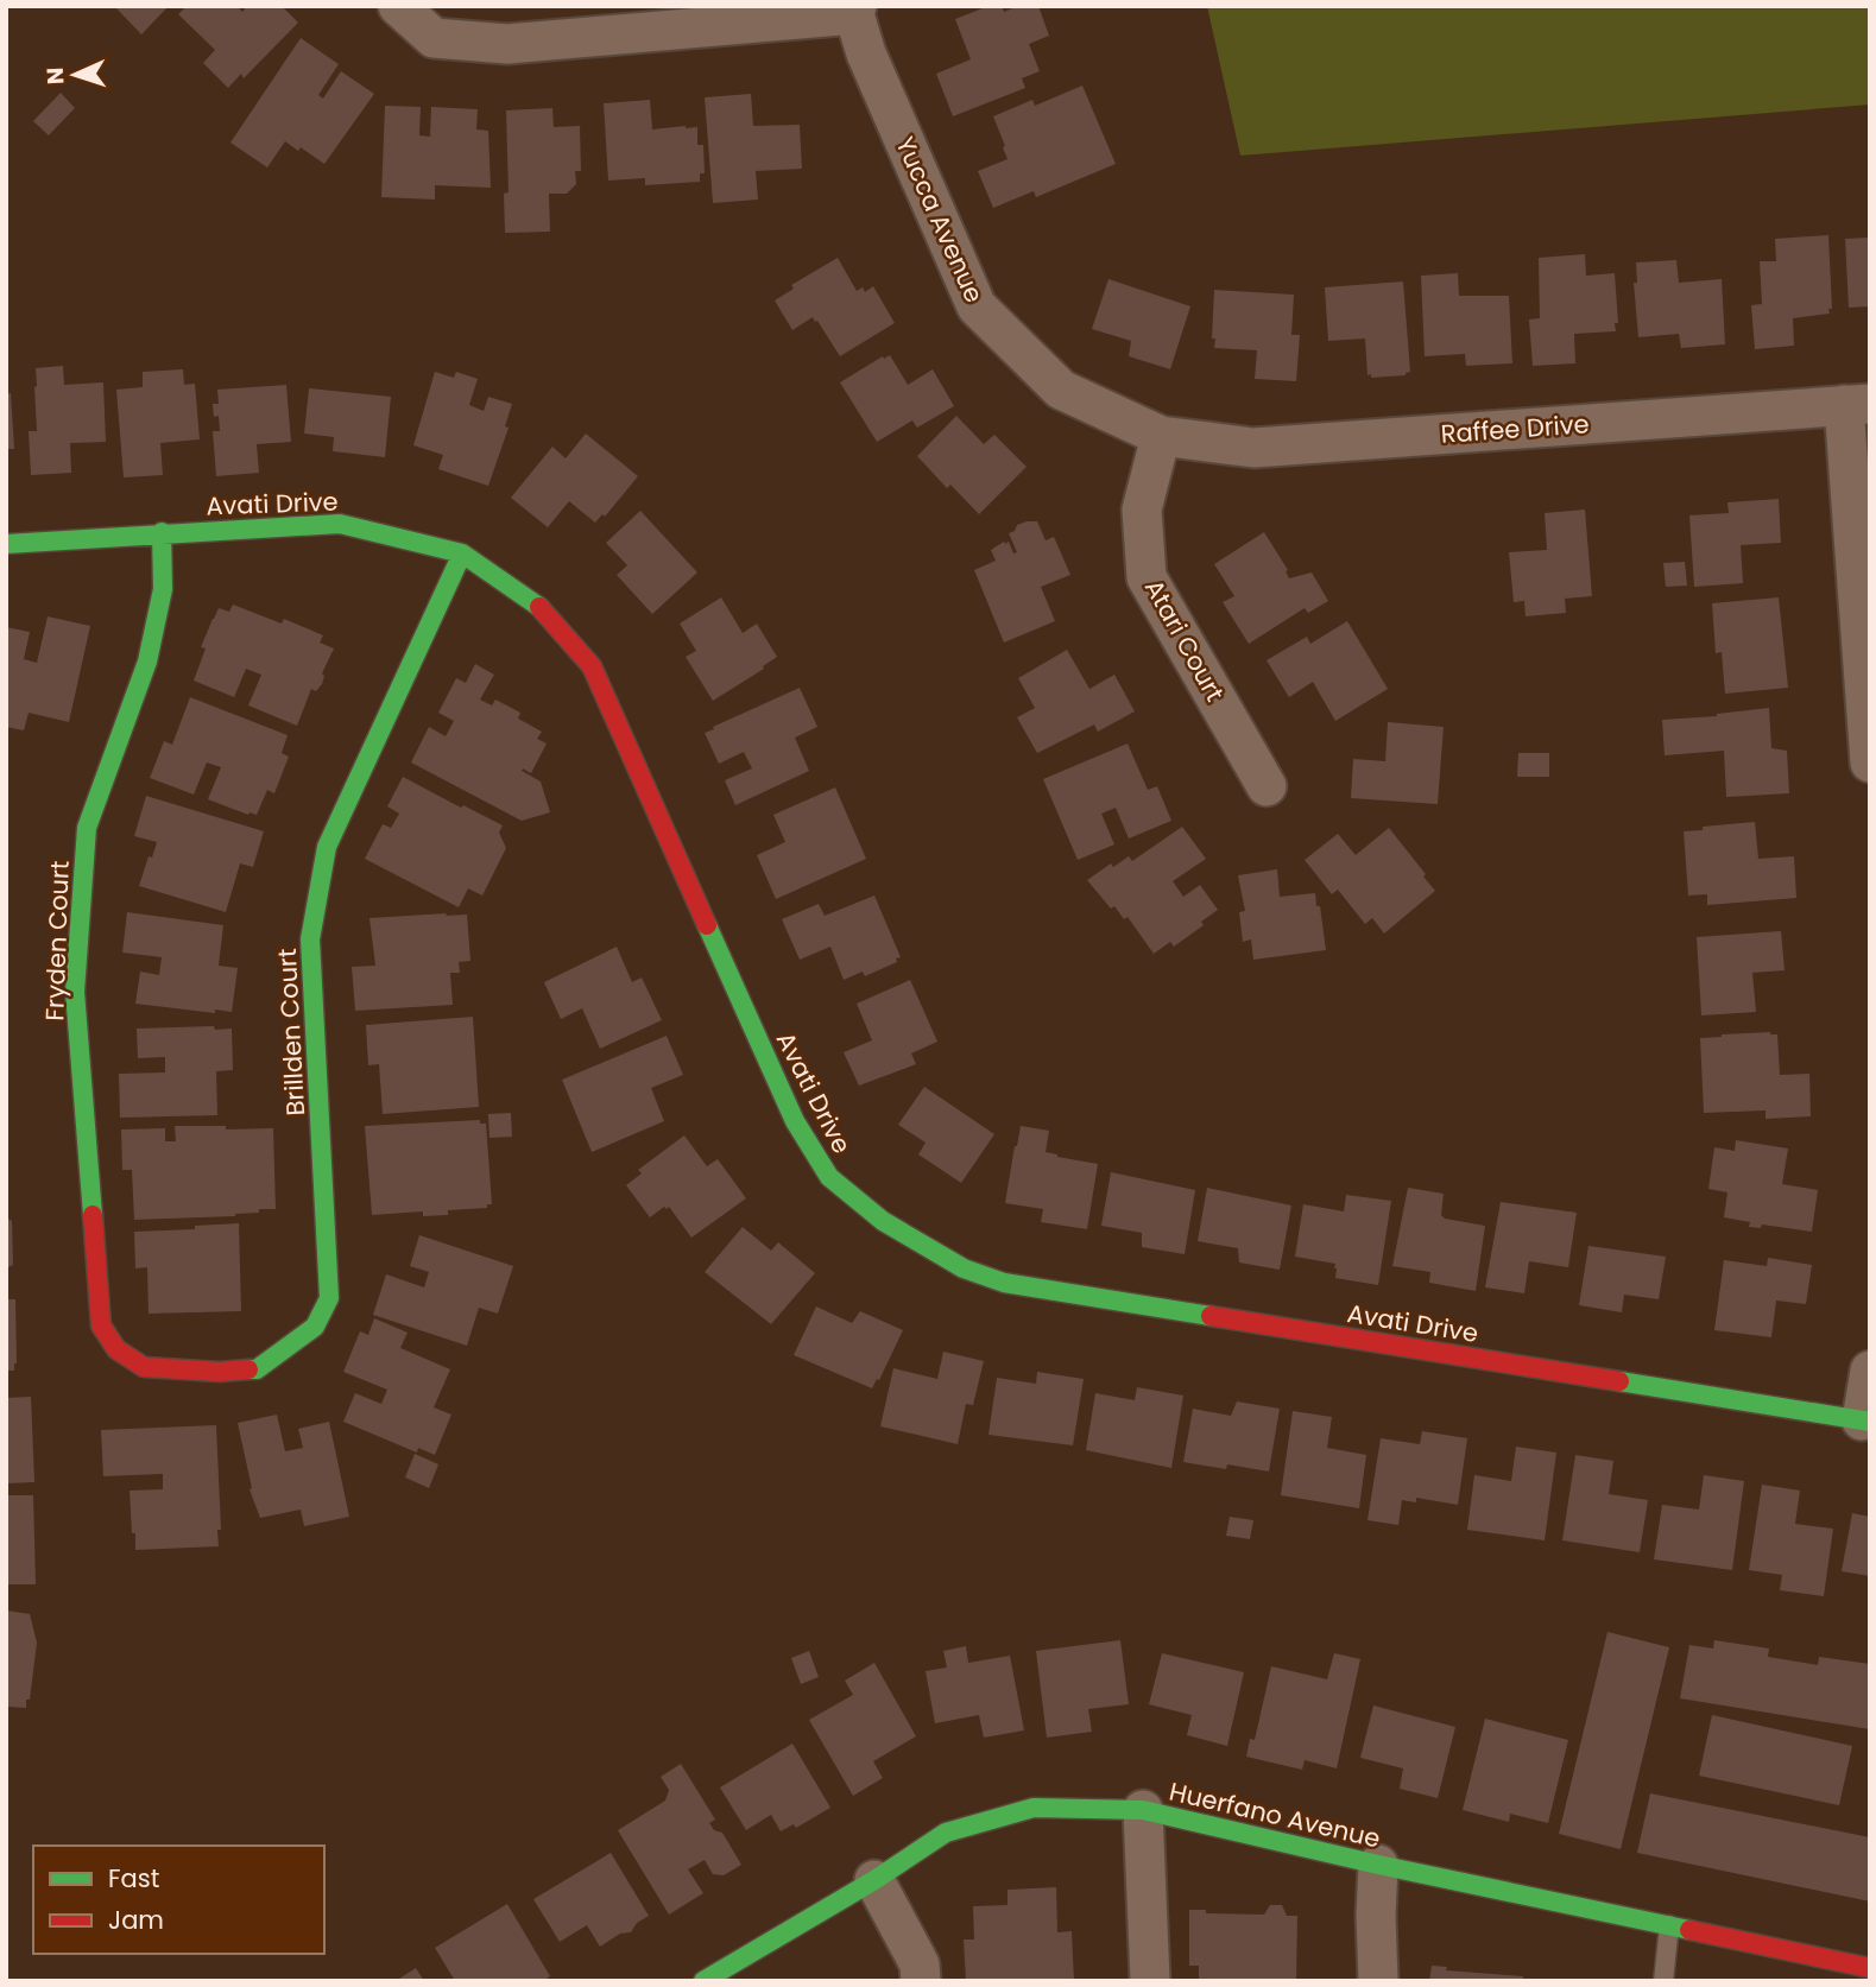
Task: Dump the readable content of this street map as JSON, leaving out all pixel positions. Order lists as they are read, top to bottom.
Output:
{
  "streets": {
    "street": [
      "Yucca Avenue",
      "Raffee Drive",
      "Avati Drive",
      "Atari Court",
      "Fryden Court",
      "Brillden Court",
      "Huerfano Avenue"
    ]
  },
  "crossings": [
    ["Yucca Avenue", "Raffee Drive"],
    ["Yucca Avenue", "Atari Court"],
    ["Raffee Drive", "Atari Court"],
    ["Avati Drive", "Fryden Court"],
    ["Avati Drive", "Brillden Court"],
    ["Fryden Court", "Brillden Court"]
  ],
  "legend": ["Fast", "Jam"],
  "north": "left"
}
